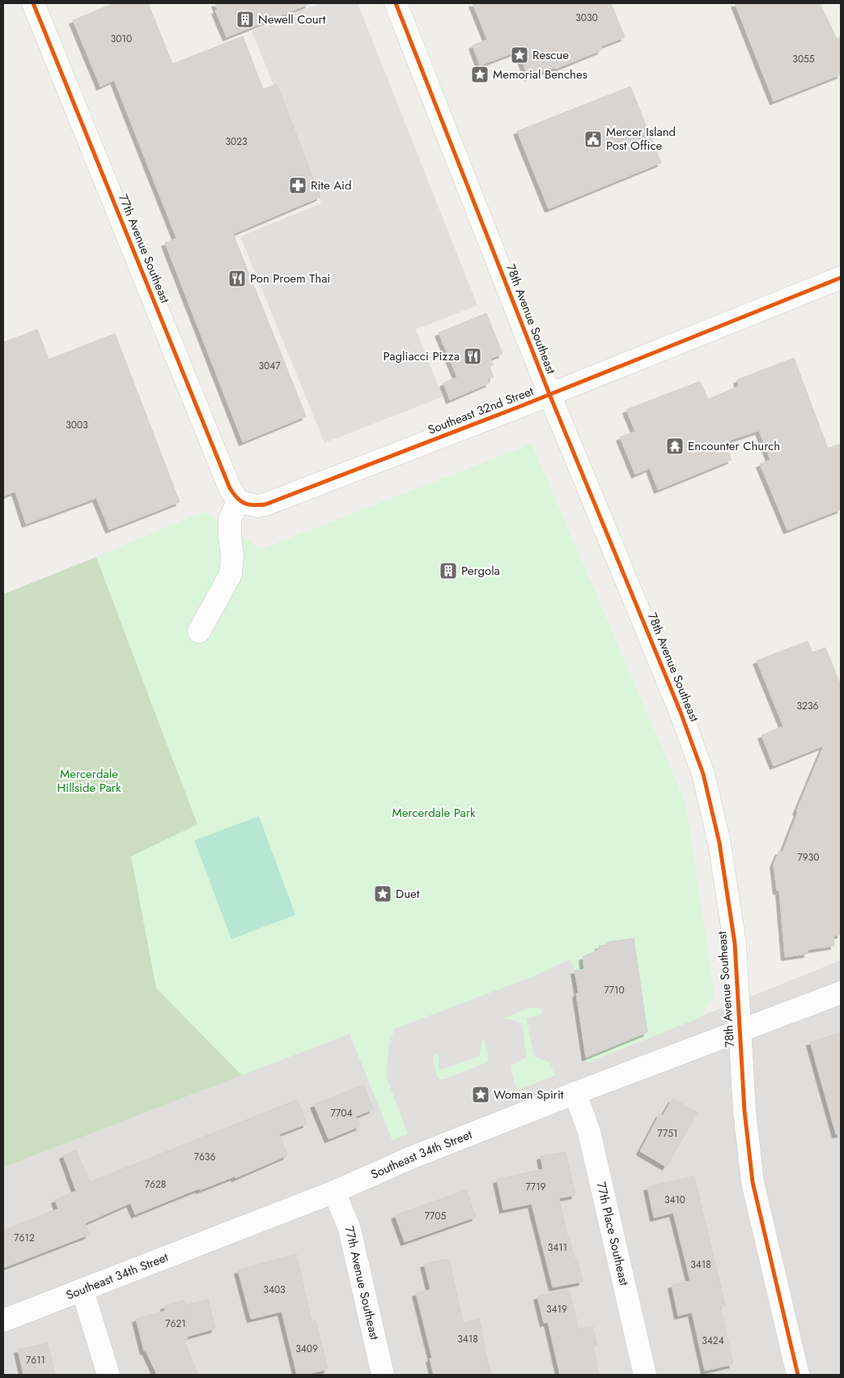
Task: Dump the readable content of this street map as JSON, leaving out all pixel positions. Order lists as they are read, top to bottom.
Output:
{
  "streets": {
    "street": [
      "77th Avenue Southeast",
      "78th Avenue Southeast",
      "Southeast 32nd Street",
      "Southeast 34th Street",
      "77th Place Southeast"
    ]
  },
  "crossings": [
    ["77th Avenue Southeast", "Southeast 32nd Street"],
    ["77th Avenue Southeast", "Southeast 34th Street"],
    ["78th Avenue Southeast", "Southeast 32nd Street"],
    ["78th Avenue Southeast", "Southeast 34th Street"],
    ["Southeast 34th Street", "77th Place Southeast"]
  ],
  "parks": ["Mercerdale Hillside Park", "Mercerdale Park"],
  "places": {
    "building": ["Newell Court", "Pergola"],
    "place": [
      "Rescue",
      "Memorial Benches",
      "Duet",
      "Woman Spirit"
    ],
    "public building": ["Mercer Island Post Office"],
    "pharmacy": ["Rite Aid"],
    "restaurant": ["Pon Proem Thai", "Pagliacci Pizza"],
    "temple": ["Encounter Church"]
  },
  "house_numbers": [
    "3030",
    "3010",
    "3055",
    "3023",
    "3047",
    "3003",
    "3236",
    "7930",
    "7710",
    "7704",
    "7751",
    "7636",
    "7628",
    "7719",
    "3410",
    "7705",
    "7612",
    "3411",
    "3418",
    "3403",
    "3419",
    "7621",
    "3418",
    "3424",
    "3409",
    "7611"
  ]
}
